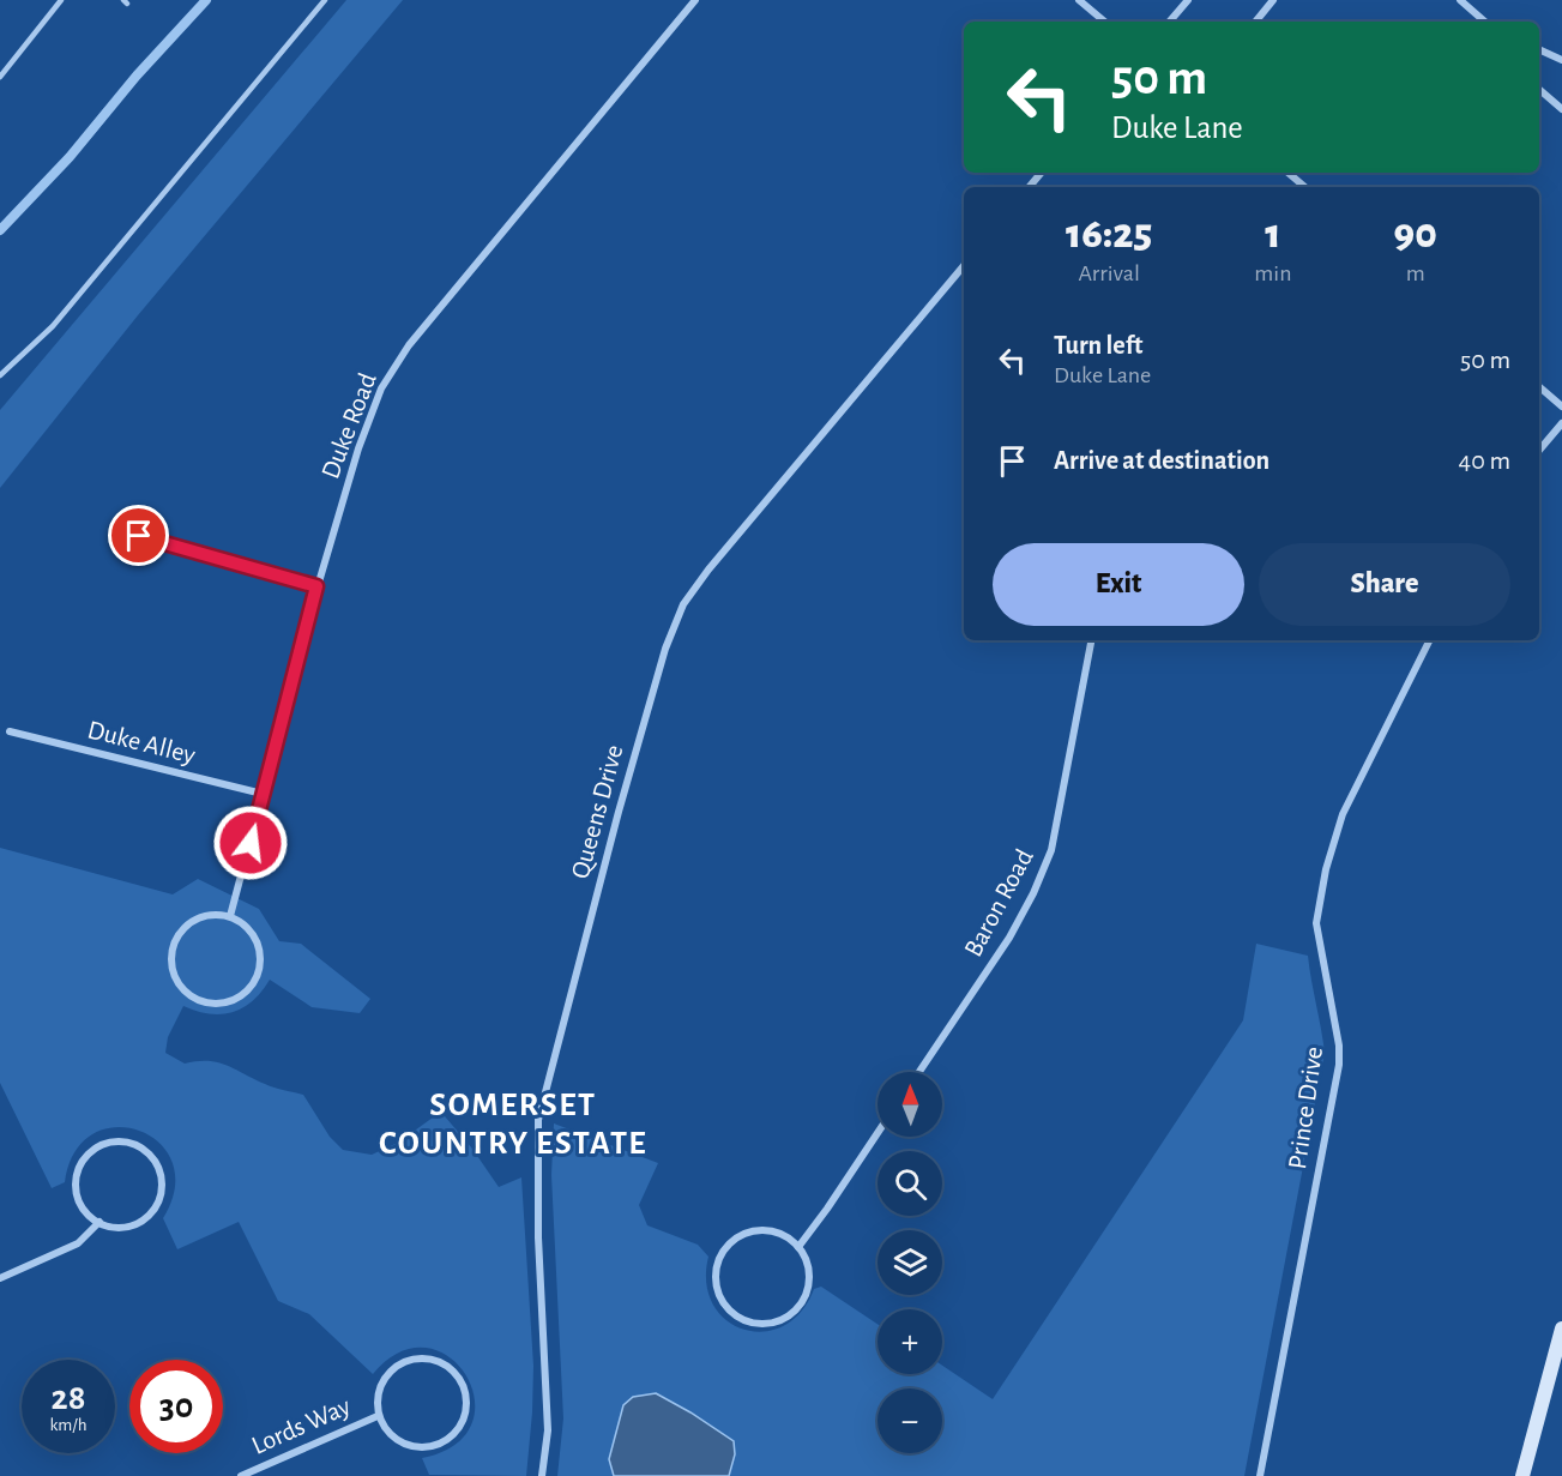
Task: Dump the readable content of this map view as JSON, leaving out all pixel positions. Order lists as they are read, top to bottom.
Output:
{
  "streets": {
    "street": [
      "Duke Road",
      "Duke Alley",
      "Queens Drive",
      "Baron Road",
      "Prince Drive",
      "Lords Way"
    ]
  },
  "crossings": [
    ["Duke Road", "Duke Alley"]
  ],
  "districts": ["SOMERSET COUNTRY ESTATE"],
  "north": "top",
  "page": {
    "turn": ["50 m", "Duke Lane"],
    "eta": [
      "16:25",
      "Arrival",
      "1",
      "min",
      "90",
      "m"
    ],
    "list": [
      {
        "name": "Turn left",
        "note": "Duke Lane",
        "value": "50 m"
      },
      {
        "name": "Arrive at destination",
        "value": "40 m"
      }
    ],
    "buttons": ["Exit", "Share"],
    "map_buttons": ["+", "−"],
    "speed": "28 km/h",
    "limit": "30"
  }
}
